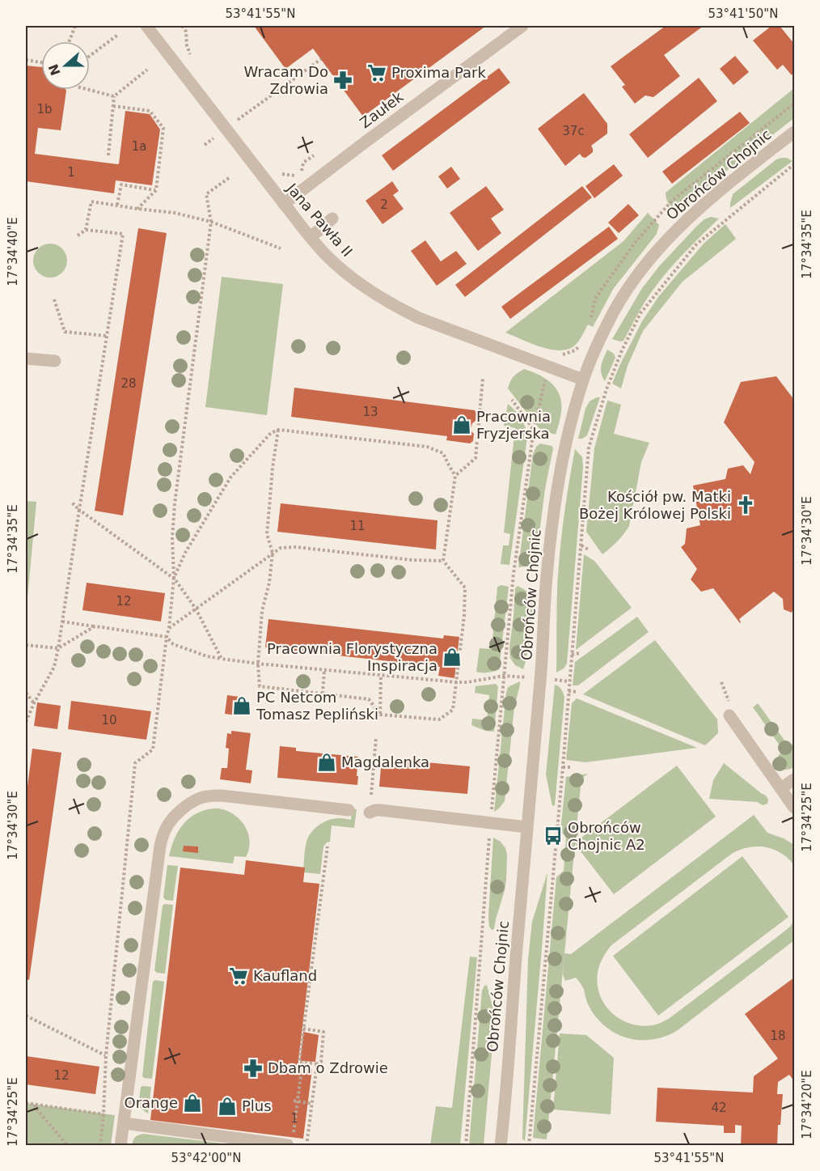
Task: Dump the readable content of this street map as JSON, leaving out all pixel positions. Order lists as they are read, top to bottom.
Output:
{
  "streets": {
    "street": ["Zaułek", "Obrońców Chojnic", "Jana Pawła II"]
  },
  "crossings": [
    ["Zaułek", "Jana Pawła II"],
    ["Obrońców Chojnic", "Jana Pawła II"]
  ],
  "places": {
    "supermarket": ["Proxima Park", "Kaufland"],
    "pharmacy": ["Wracam Do Zdrowia", "Dbam o Zdrowie"],
    "shop": [
      "Pracownia Fryzjerska",
      "Pracownia Florystyczna Inspiracja",
      "PC Netcom Tomasz Pepliński",
      "Magdalenka",
      "Orange",
      "Plus"
    ],
    "church": ["Kościół pw. Matki Bożej Królowej Polski"],
    "bus stop": ["Obrońców Chojnic A2"]
  },
  "house_numbers": [
    "1b",
    "37c",
    "1a",
    "1",
    "2",
    "28",
    "13",
    "11",
    "12",
    "10",
    "18",
    "12",
    "42",
    "1"
  ],
  "north": "left",
  "coordinates": [
    "53°41'55\"N",
    "53°41'50\"N",
    "17°34'35\"E",
    "17°34'40\"E",
    "17°34'30\"E",
    "17°34'25\"E",
    "17°34'20\"E",
    "53°42'00\"N"
  ]
}
